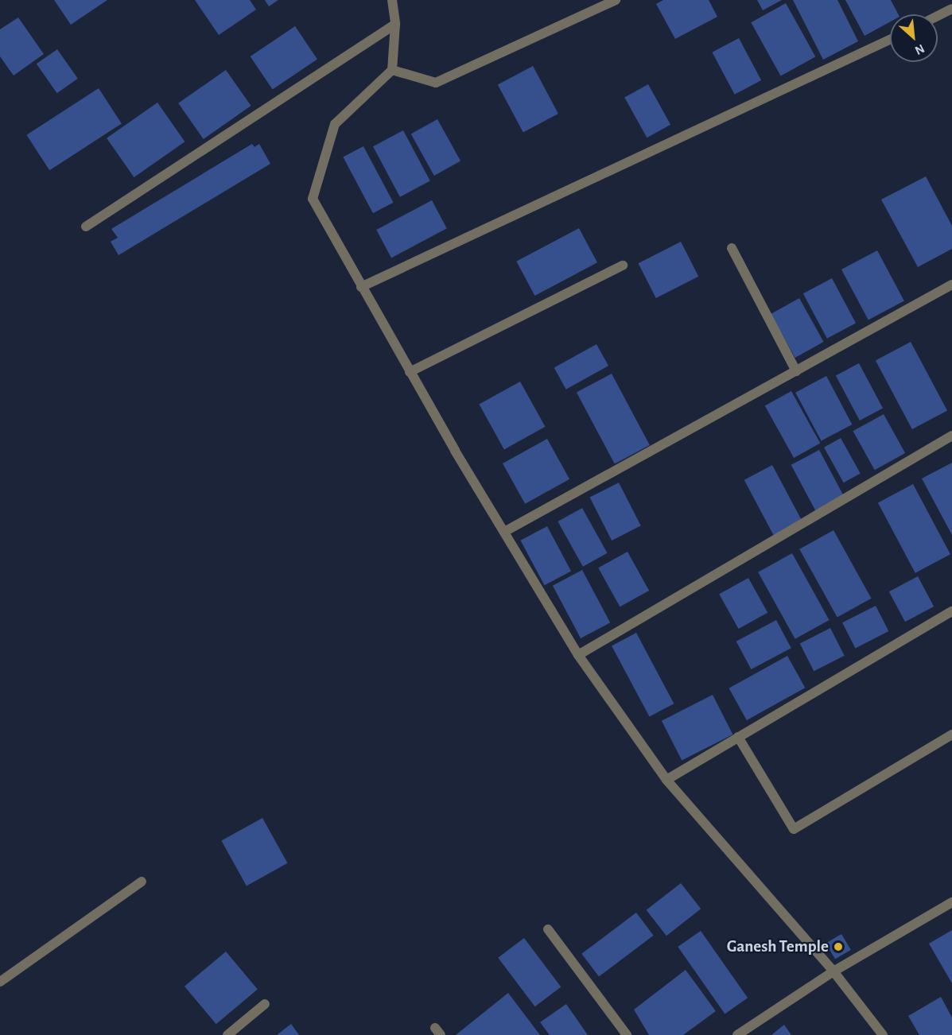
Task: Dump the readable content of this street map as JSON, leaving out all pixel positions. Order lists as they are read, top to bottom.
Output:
{
  "places": ["Ganesh Temple"],
  "north": "bottom right"
}
